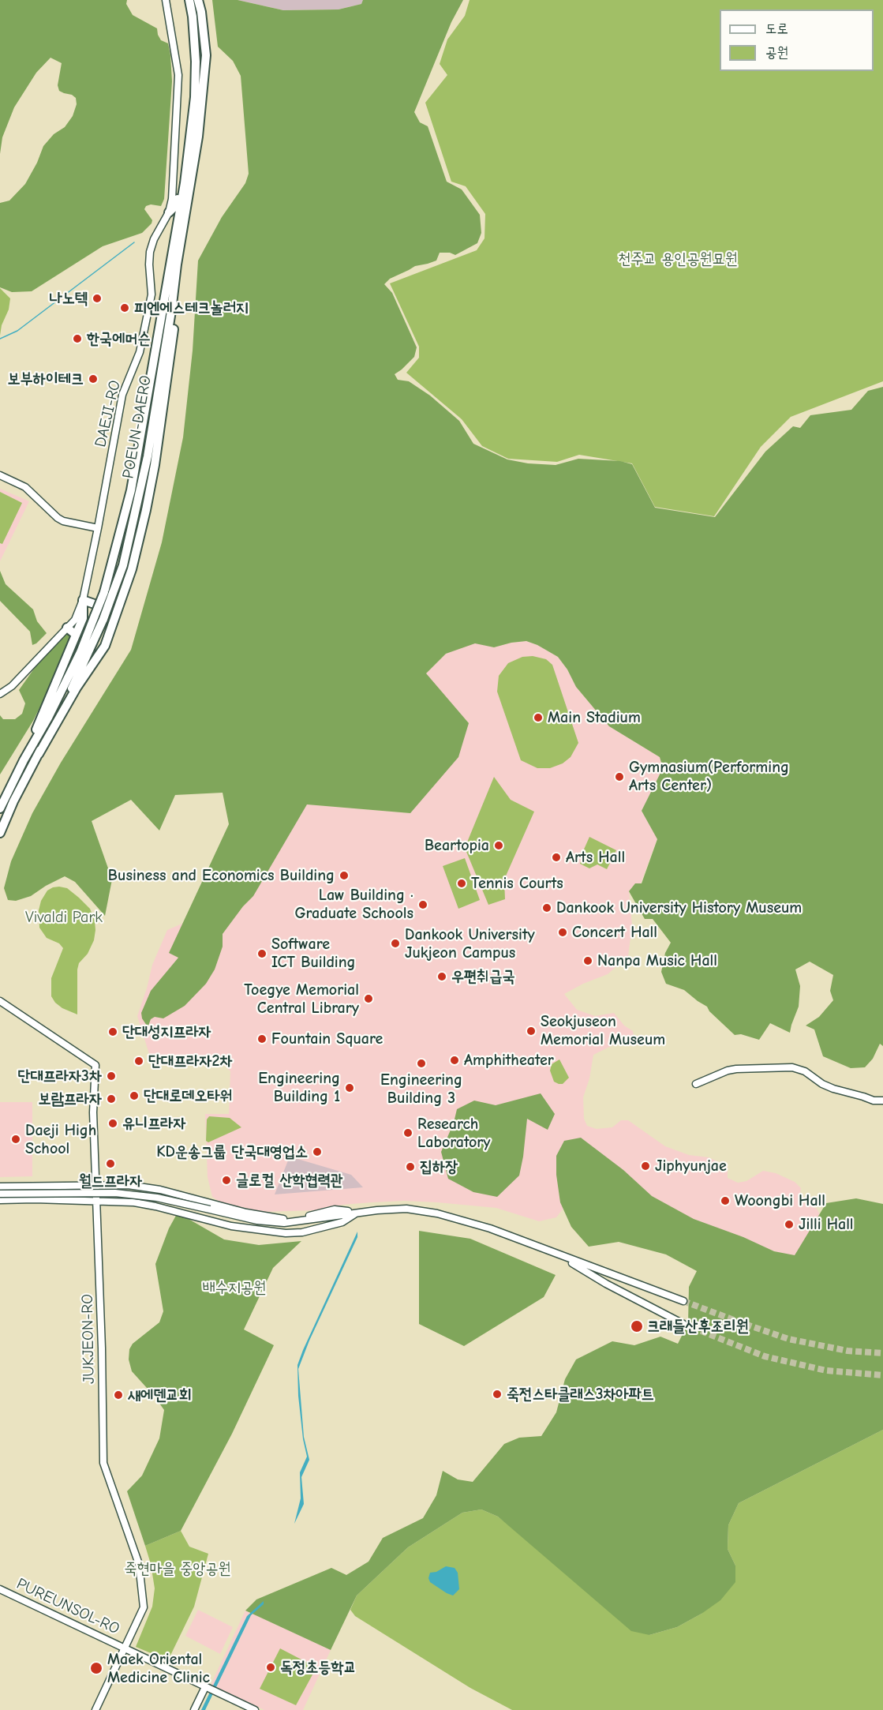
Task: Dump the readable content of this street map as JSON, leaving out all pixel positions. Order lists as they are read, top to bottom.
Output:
{
  "streets": {
    "highway": ["POEUN-DAERO"],
    "main road": ["DAEJI-RO", "JUKJEON-RO", "PUREUNSOL-RO"]
  },
  "crossings": [
    ["JUKJEON-RO", "PUREUNSOL-RO"]
  ],
  "parks": [
    "천주교 용인공원묘원",
    "Vivaldi Park",
    "배수지공원",
    "죽현마을 중앙공원"
  ],
  "places": [
    "나노텍",
    "피엔에스테크놀러지",
    "한국에머슨",
    "보부하이테크",
    "Main Stadium",
    "Gymnasium(Performing Arts Center)",
    "Beartopia",
    "Arts Hall",
    "Business and Economics Building",
    "Tennis Courts",
    "Law Building · Graduate Schools",
    "Dankook University History Museum",
    "Concert Hall",
    "Dankook University Jukjeon Campus",
    "Software ICT Building",
    "Nanpa Music Hall",
    "우편취급국",
    "Toegye Memorial Central Library",
    "Seokjuseon Memorial Museum",
    "단대성지프라자",
    "Fountain Square",
    "Amphitheater",
    "단대프라자2차",
    "Engineering Building 3",
    "단대프라자3차",
    "Engineering Building 1",
    "단대로데오타워",
    "보람프라자",
    "유니프라자",
    "Research Laboratory",
    "Daeji High School",
    "KD운송그룹 단국대영업소",
    "월드프라자",
    "Jiphyunjae",
    "집하장",
    "글로컬 산학협력관",
    "Woongbi Hall",
    "Jilli Hall",
    "크래들산후조리원",
    "죽전스타클래스3차아파트",
    "새에덴교회",
    "독정초등학교",
    "Maek Oriental Medicine Clinic"
  ],
  "legend": ["도로", "공원"]
}
